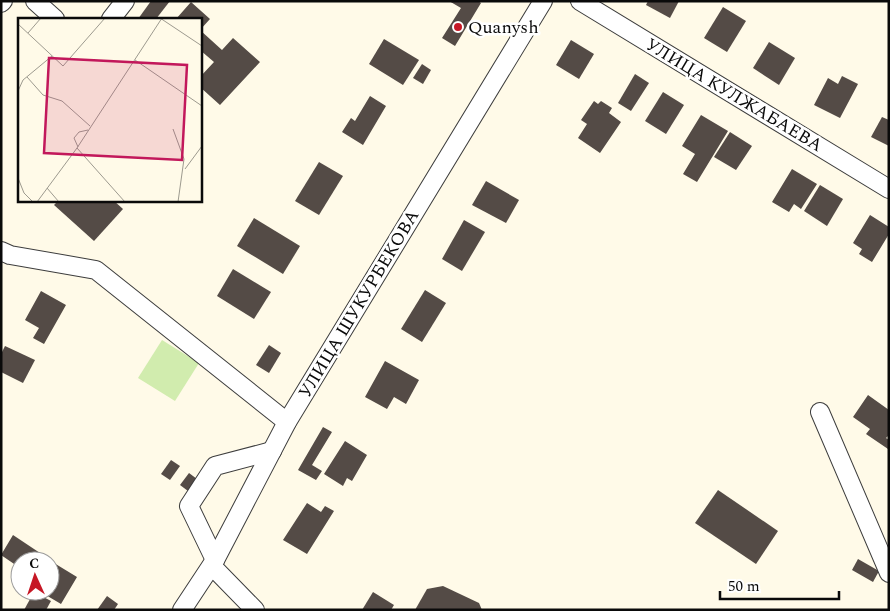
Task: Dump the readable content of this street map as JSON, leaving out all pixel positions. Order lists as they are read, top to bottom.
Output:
{
  "streets": {
    "street": ["УЛИЦА КУЛЖАБАЕВА", "УЛИЦА ШУКУРБЕКОВА"]
  },
  "places": ["Quanysh"],
  "scale_bar": "50 m",
  "north": "top"
}
